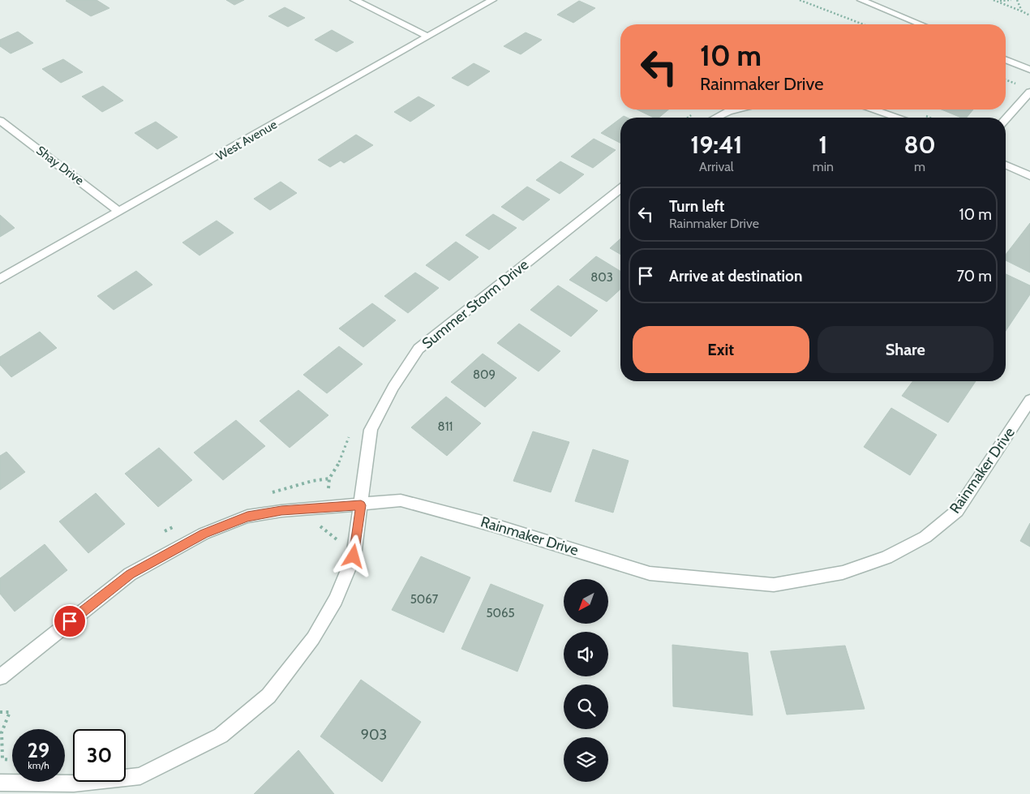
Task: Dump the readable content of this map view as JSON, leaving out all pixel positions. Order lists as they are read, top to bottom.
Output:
{
  "streets": {
    "street": [
      "West Avenue",
      "Shay Drive",
      "Summer Storm Drive",
      "Rainmaker Drive"
    ]
  },
  "crossings": [
    ["West Avenue", "Shay Drive"],
    ["Summer Storm Drive", "Rainmaker Drive"]
  ],
  "house_numbers": [
    "803",
    "809",
    "811",
    "5067",
    "5065",
    "903"
  ],
  "north": "bottom left",
  "page": {
    "turn": ["10 m", "Rainmaker Drive"],
    "eta": [
      "19:41",
      "Arrival",
      "1",
      "min",
      "80",
      "m"
    ],
    "list": [
      {
        "name": "Turn left",
        "note": "Rainmaker Drive",
        "value": "10 m"
      },
      {
        "name": "Arrive at destination",
        "value": "70 m"
      }
    ],
    "buttons": ["Exit", "Share"],
    "speed": "29 km/h",
    "limit": "30"
  }
}
